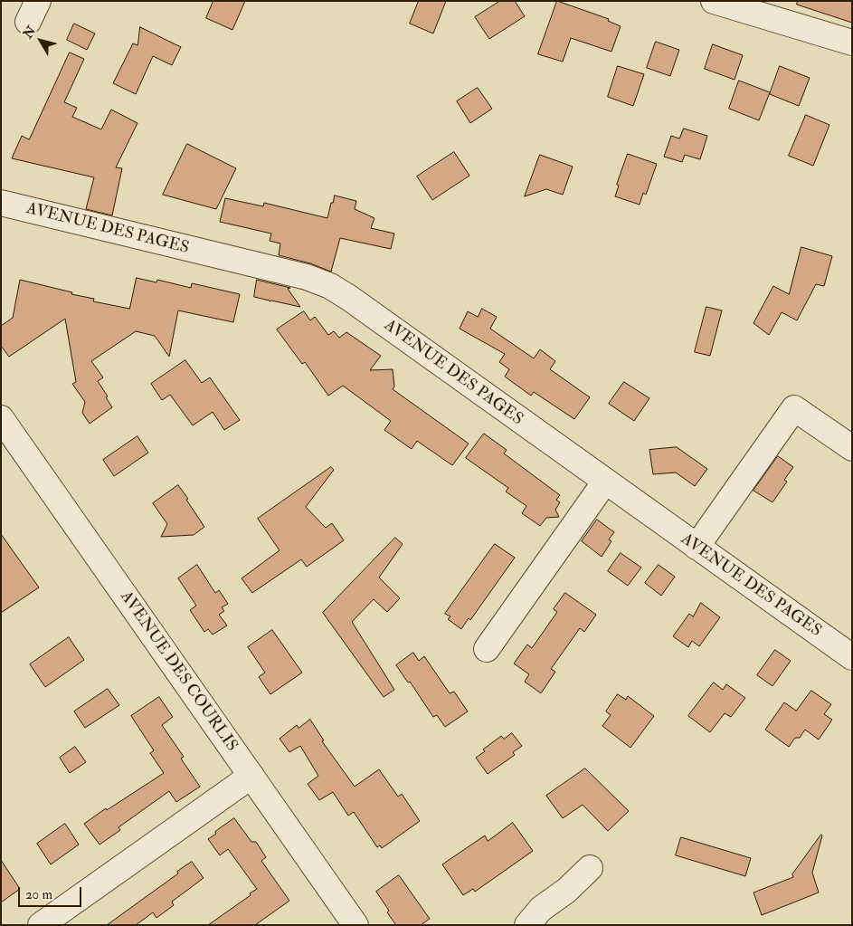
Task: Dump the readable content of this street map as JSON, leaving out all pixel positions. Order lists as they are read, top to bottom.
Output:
{
  "streets": {
    "street": ["AVENUE DES PAGES", "AVENUE DES COURLIS"]
  },
  "scale_bar": "20 m",
  "north": "top left"
}
